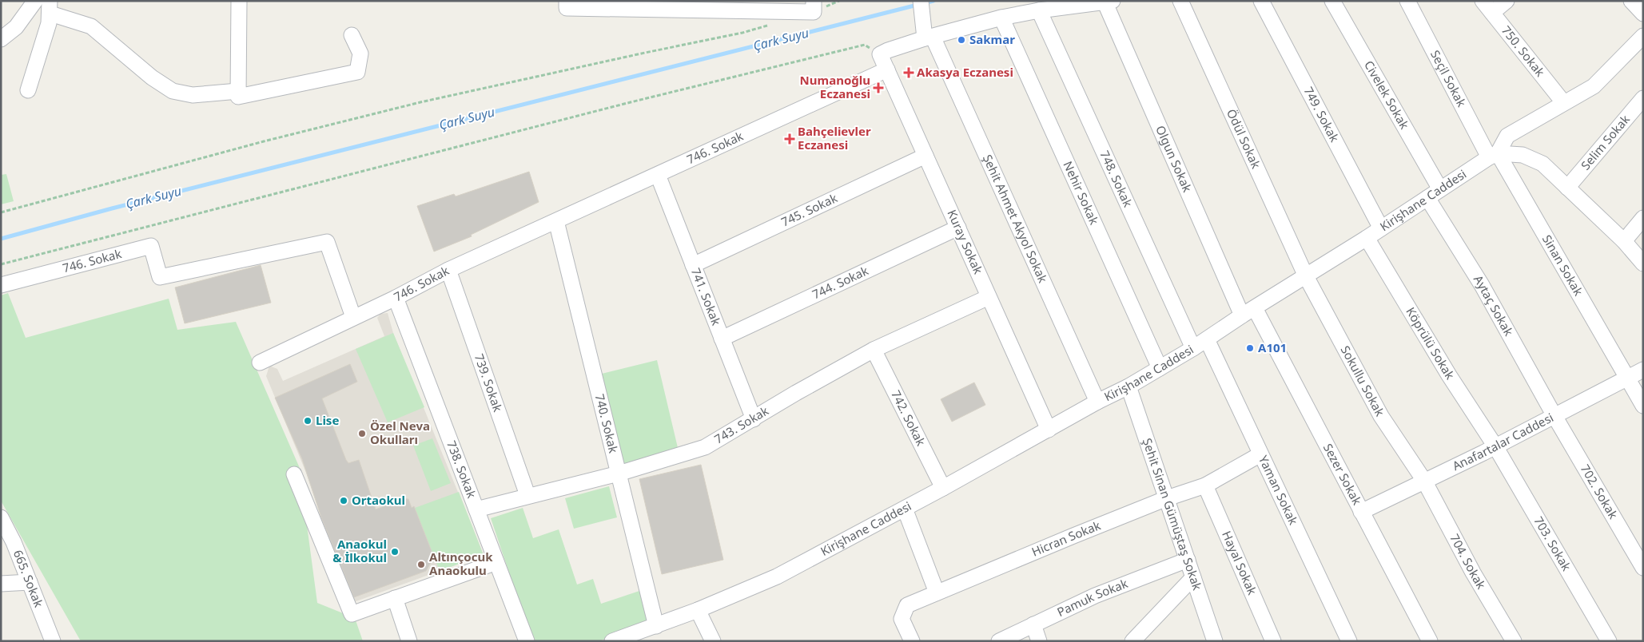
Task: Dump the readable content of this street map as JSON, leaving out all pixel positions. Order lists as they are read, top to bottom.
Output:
{
  "streets": {
    "street": [
      "750. Sokak",
      "Seçil Sokak",
      "Civelek Sokak",
      "749. Sokak",
      "Ödül Sokak",
      "Selim Sokak",
      "746. Sokak",
      "Olgun Sokak",
      "748. Sokak",
      "Nehir Sokak",
      "Kirişhane Caddesi",
      "745. Sokak",
      "Şehit Ahmet Akyol Sokak",
      "Kuray Sokak",
      "Sinan Sokak",
      "744. Sokak",
      "741. Sokak",
      "Aytaç Sokak",
      "Köprülü Sokak",
      "Sokullu Sokak",
      "739. Sokak",
      "742. Sokak",
      "740. Sokak",
      "743. Sokak",
      "Anafartalar Caddesi",
      "738. Sokak",
      "Sezer Sokak",
      "Yaman Sokak",
      "702. Sokak",
      "Şehit Sinan Gümüştaş Sokak",
      "Hicran Sokak",
      "703. Sokak",
      "704. Sokak",
      "Hayal Sokak",
      "665. Sokak",
      "Pamuk Sokak"
    ]
  },
  "crossings": [
    ["Seçil Sokak", "Kirişhane Caddesi"],
    ["Seçil Sokak", "Sinan Sokak"],
    ["Civelek Sokak", "Kirişhane Caddesi"],
    ["749. Sokak", "Kirişhane Caddesi"],
    ["Ödül Sokak", "Kirişhane Caddesi"],
    ["Ödül Sokak", "Sokullu Sokak"],
    ["746. Sokak", "Kuray Sokak"],
    ["746. Sokak", "741. Sokak"],
    ["746. Sokak", "739. Sokak"],
    ["746. Sokak", "740. Sokak"],
    ["746. Sokak", "738. Sokak"],
    ["Olgun Sokak", "Kirişhane Caddesi"],
    ["Olgun Sokak", "Sezer Sokak"],
    ["748. Sokak", "Kirişhane Caddesi"],
    ["Nehir Sokak", "Kirişhane Caddesi"],
    ["Kirişhane Caddesi", "Şehit Ahmet Akyol Sokak"],
    ["Kirişhane Caddesi", "Kuray Sokak"],
    ["Kirişhane Caddesi", "Sinan Sokak"],
    ["Kirişhane Caddesi", "Aytaç Sokak"],
    ["Kirişhane Caddesi", "Köprülü Sokak"],
    ["Kirişhane Caddesi", "Sokullu Sokak"],
    ["Kirişhane Caddesi", "742. Sokak"],
    ["Kirişhane Caddesi", "740. Sokak"],
    ["Kirişhane Caddesi", "Sezer Sokak"],
    ["Kirişhane Caddesi", "Yaman Sokak"],
    ["Kirişhane Caddesi", "Şehit Sinan Gümüştaş Sokak"],
    ["745. Sokak", "Kuray Sokak"],
    ["745. Sokak", "741. Sokak"],
    ["Kuray Sokak", "744. Sokak"],
    ["Kuray Sokak", "743. Sokak"],
    ["Sinan Sokak", "Anafartalar Caddesi"],
    ["744. Sokak", "741. Sokak"],
    ["741. Sokak", "743. Sokak"],
    ["Aytaç Sokak", "Anafartalar Caddesi"],
    ["Aytaç Sokak", "702. Sokak"],
    ["Köprülü Sokak", "Anafartalar Caddesi"],
    ["Köprülü Sokak", "703. Sokak"],
    ["Sokullu Sokak", "Anafartalar Caddesi"],
    ["Sokullu Sokak", "704. Sokak"],
    ["739. Sokak", "743. Sokak"],
    ["742. Sokak", "743. Sokak"],
    ["740. Sokak", "743. Sokak"],
    ["743. Sokak", "738. Sokak"],
    ["Anafartalar Caddesi", "Sezer Sokak"],
    ["Anafartalar Caddesi", "702. Sokak"],
    ["Anafartalar Caddesi", "703. Sokak"],
    ["Anafartalar Caddesi", "704. Sokak"],
    ["Yaman Sokak", "Hicran Sokak"],
    ["Şehit Sinan Gümüştaş Sokak", "Hicran Sokak"],
    ["Şehit Sinan Gümüştaş Sokak", "Pamuk Sokak"],
    ["Hicran Sokak", "Hayal Sokak"]
  ],
  "water": ["Çark Suyu"],
  "places": {
    "other": [
      "Sakmar",
      "A101",
      "Lise",
      "Özel Neva Okulları",
      "Ortaokul",
      "Anaokul & İlkokul",
      "Altınçocuk Anaokulu"
    ],
    "health": ["Akasya Eczanesi", "Numanoğlu Eczanesi", "Bahçelievler Eczanesi"]
  }
}
